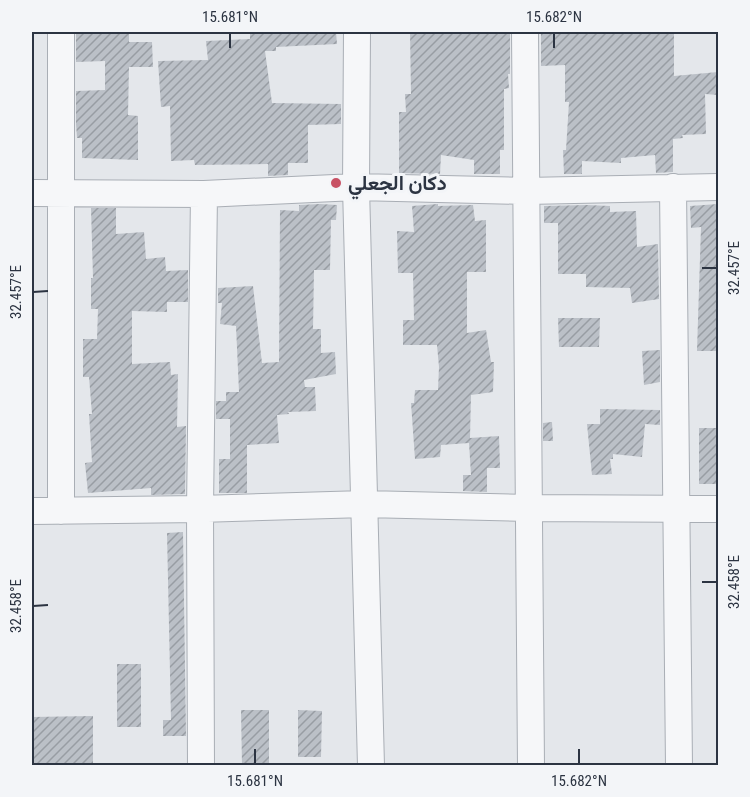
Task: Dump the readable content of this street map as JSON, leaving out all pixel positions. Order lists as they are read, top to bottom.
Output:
{
  "places": ["دكان الجعلي"],
  "coordinates": [
    "15.681°N",
    "15.682°N",
    "32.457°E",
    "32.458°E"
  ]
}
